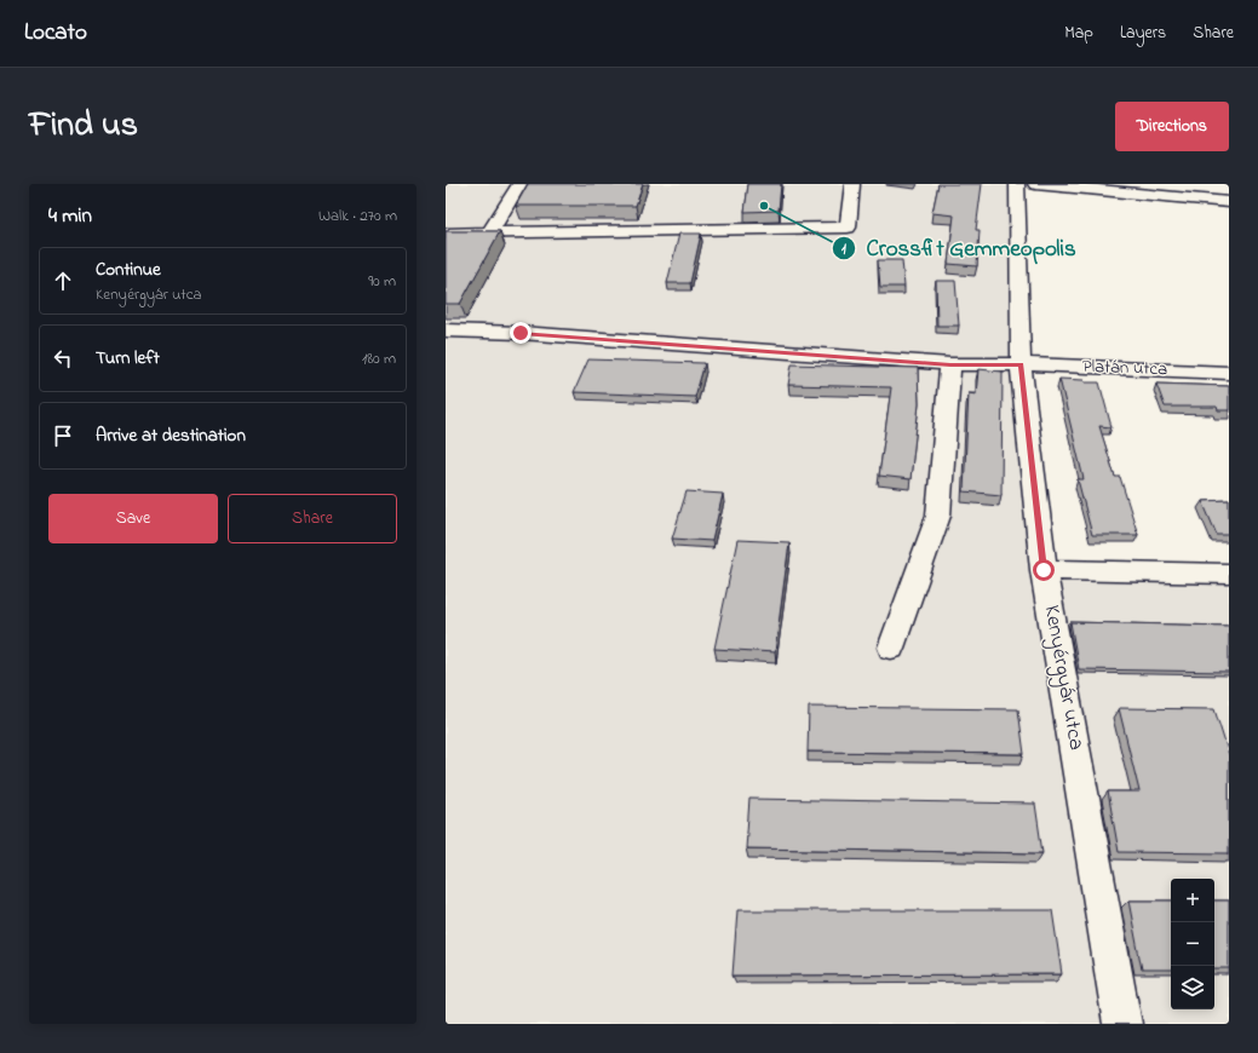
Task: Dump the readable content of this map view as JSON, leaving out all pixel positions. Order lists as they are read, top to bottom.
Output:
{
  "streets": {
    "street": ["Platán utca", "Kenyérgyár utca"]
  },
  "crossings": [
    ["Platán utca", "Kenyérgyár utca"]
  ],
  "places": ["Crossfit Gemmeopolis"],
  "page": {
    "header": "Locato",
    "nav": ["Map", "Layers", "Share"],
    "title": "Find us",
    "buttons": [
      "Directions",
      ["Save", "Share"]
    ],
    "heading": ["4 min", "Walk · 270 m"],
    "list": [
      ["Continue", "Kenyérgyár utca", "90 m"],
      ["Turn left", "180 m"],
      "Arrive at destination"
    ],
    "map_buttons": ["+", "−"]
  }
}
